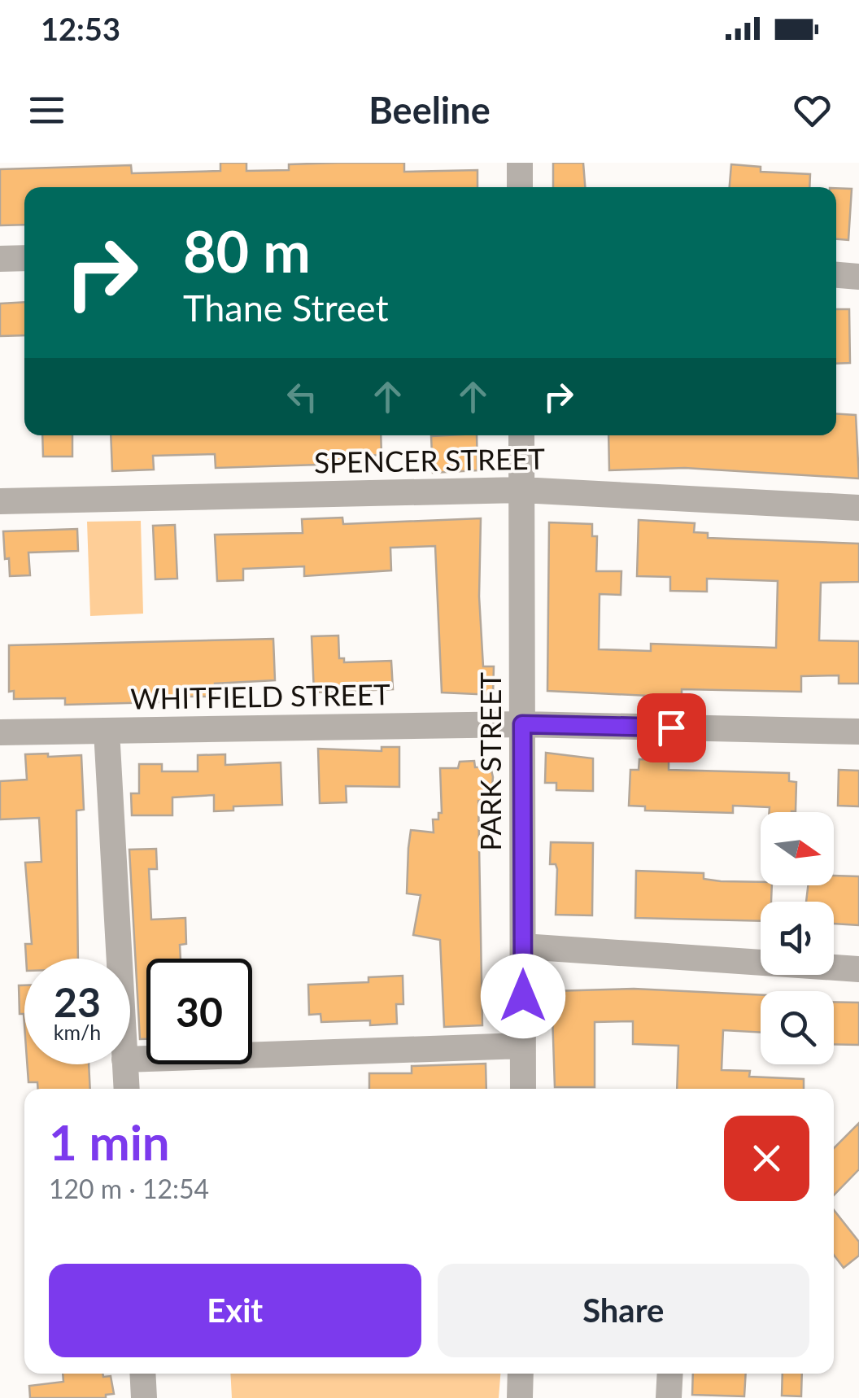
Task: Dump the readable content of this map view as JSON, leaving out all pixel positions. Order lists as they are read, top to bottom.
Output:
{
  "streets": {
    "street": ["SPENCER STREET", "WHITFIELD STREET", "PARK STREET"]
  },
  "crossings": [
    ["SPENCER STREET", "PARK STREET"],
    ["WHITFIELD STREET", "PARK STREET"]
  ],
  "north": "right",
  "page": {
    "status": "12:53",
    "header": "Beeline",
    "turn": ["80 m", "Thane Street"],
    "speed": "23 km/h",
    "limit": "30",
    "heading": ["1 min", "120 m · 12:54"],
    "buttons": ["Exit", "Share"]
  }
}
